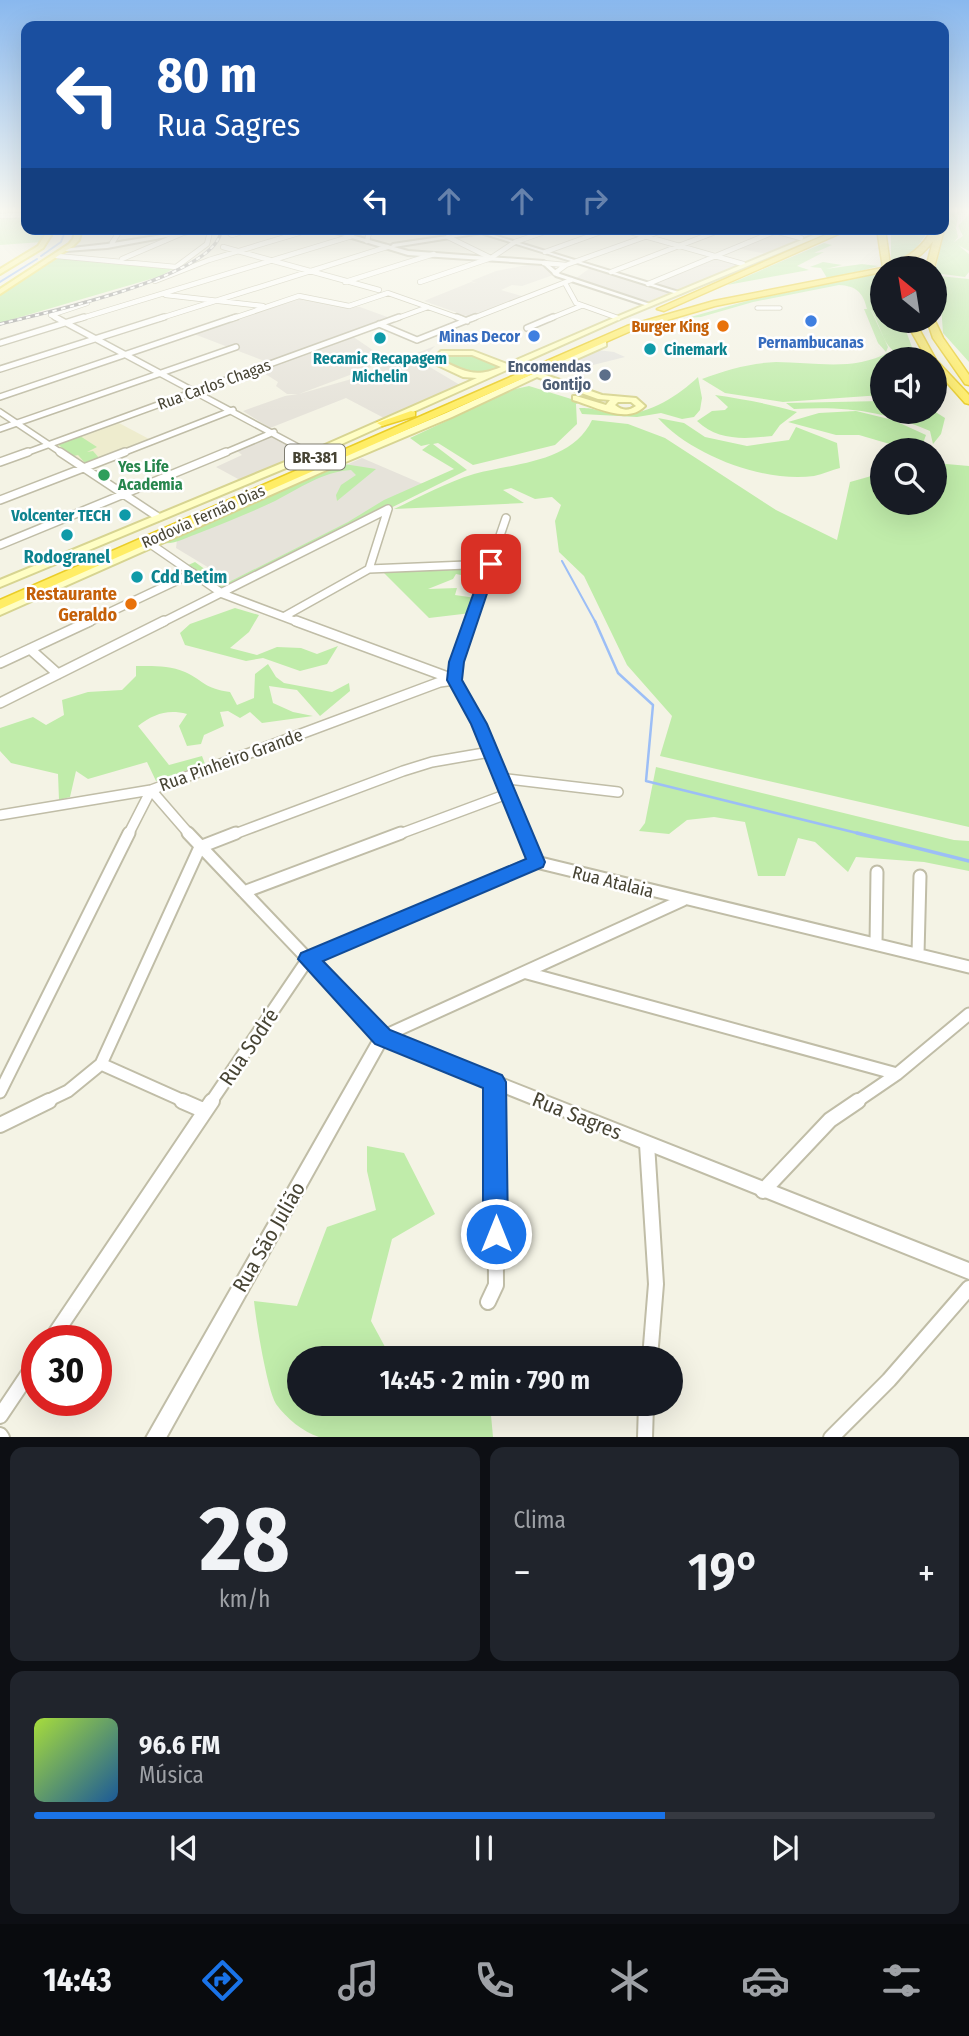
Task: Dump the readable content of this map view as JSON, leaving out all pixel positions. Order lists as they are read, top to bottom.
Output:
{
  "streets": {
    "highway": ["BR-381", "Rodovia Fernão Dias"],
    "street": [
      "Rua Carlos Chagas",
      "Rua Pinheiro Grande",
      "Rua Atalaia",
      "Rua Sodré",
      "Rua Sagres",
      "Rua São Julião"
    ]
  },
  "crossings": [
    ["BR-381", "Rodovia Fernão Dias"],
    ["Rua Pinheiro Grande", "Rua Sagres"],
    ["Rua Sodré", "Rua Sagres"],
    ["Rua Sagres", "Rua São Julião"]
  ],
  "places": [
    "Pernambucanas",
    "Burger King",
    "Minas Decor",
    "Recamic Recapagem Michelin",
    "Cinemark",
    "Encomendas Gontijo",
    "Yes Life Academia",
    "Volcenter TECH",
    "Rodogranel",
    "Cdd Betim",
    "Restaurante Geraldo"
  ],
  "north": "top left",
  "page": {
    "turn": ["80 m", "Rua Sagres"],
    "limit": "30",
    "trip": "14:45 · 2 min · 790 m",
    "tile": [
      ["28", "km/h"],
      "Clima"
    ],
    "heat": ["−", "19°", "+"],
    "song": ["96.6 FM", "Música"],
    "tabs": "14:43"
  }
}
